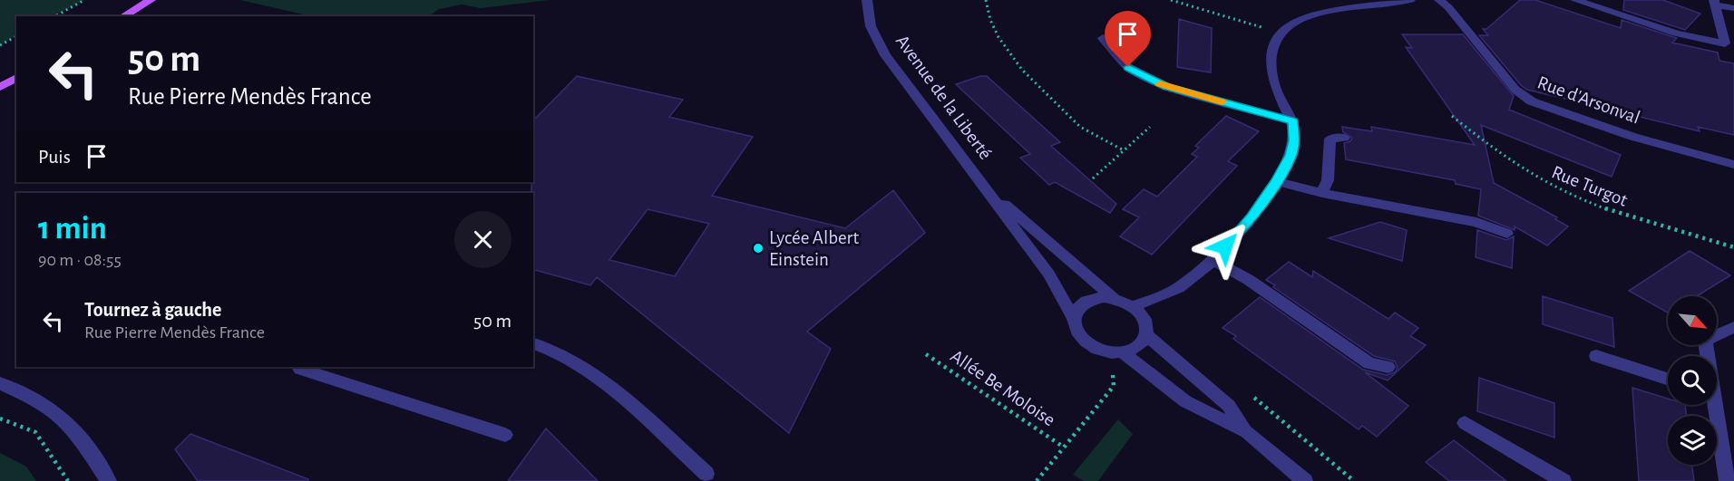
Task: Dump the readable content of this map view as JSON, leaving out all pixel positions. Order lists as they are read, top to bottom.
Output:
{
  "streets": {
    "street": ["Avenue de la Liberté", "Rue d'Arsonval"],
    "path": ["Rue Turgot", "Allée Be Moloise"]
  },
  "places": ["Lycée Albert Einstein"],
  "north": "bottom right",
  "page": {
    "turn": ["50 m", "Rue Pierre Mendès France"],
    "then": "Puis",
    "heading": ["1 min", "90 m · 08:55"],
    "list": [
      {
        "name": "Tournez à gauche",
        "note": "Rue Pierre Mendès France",
        "value": "50 m"
      }
    ]
  }
}
